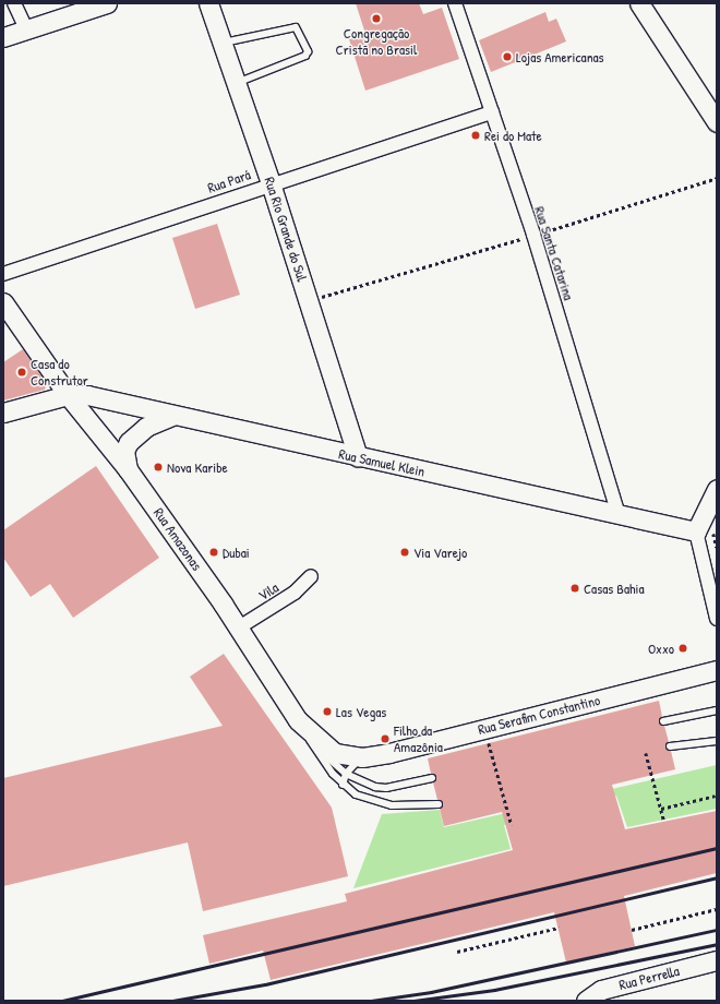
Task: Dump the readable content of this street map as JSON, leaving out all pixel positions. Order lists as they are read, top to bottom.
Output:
{
  "streets": {
    "street": [
      "Rua Pará",
      "Rua Rio Grande do Sul",
      "Rua Santa Catarina",
      "Rua Samuel Klein",
      "Rua Amazonas",
      "Vila",
      "Rua Serafim Constantino",
      "Rua Perrella"
    ]
  },
  "crossings": [
    ["Rua Pará", "Rua Rio Grande do Sul"],
    ["Rua Pará", "Rua Santa Catarina"],
    ["Rua Rio Grande do Sul", "Rua Samuel Klein"],
    ["Rua Santa Catarina", "Rua Samuel Klein"],
    ["Rua Samuel Klein", "Rua Amazonas"],
    ["Rua Amazonas", "Vila"],
    ["Rua Amazonas", "Rua Serafim Constantino"]
  ],
  "places": [
    "Congregação Cristã no Brasil",
    "Lojas Americanas",
    "Rei do Mate",
    "Casa do Construtor",
    "Nova Karibe",
    "Dubai",
    "Via Varejo",
    "Casas Bahia",
    "Oxxo",
    "Las Vegas",
    "Filho da Amazônia"
  ]
}
